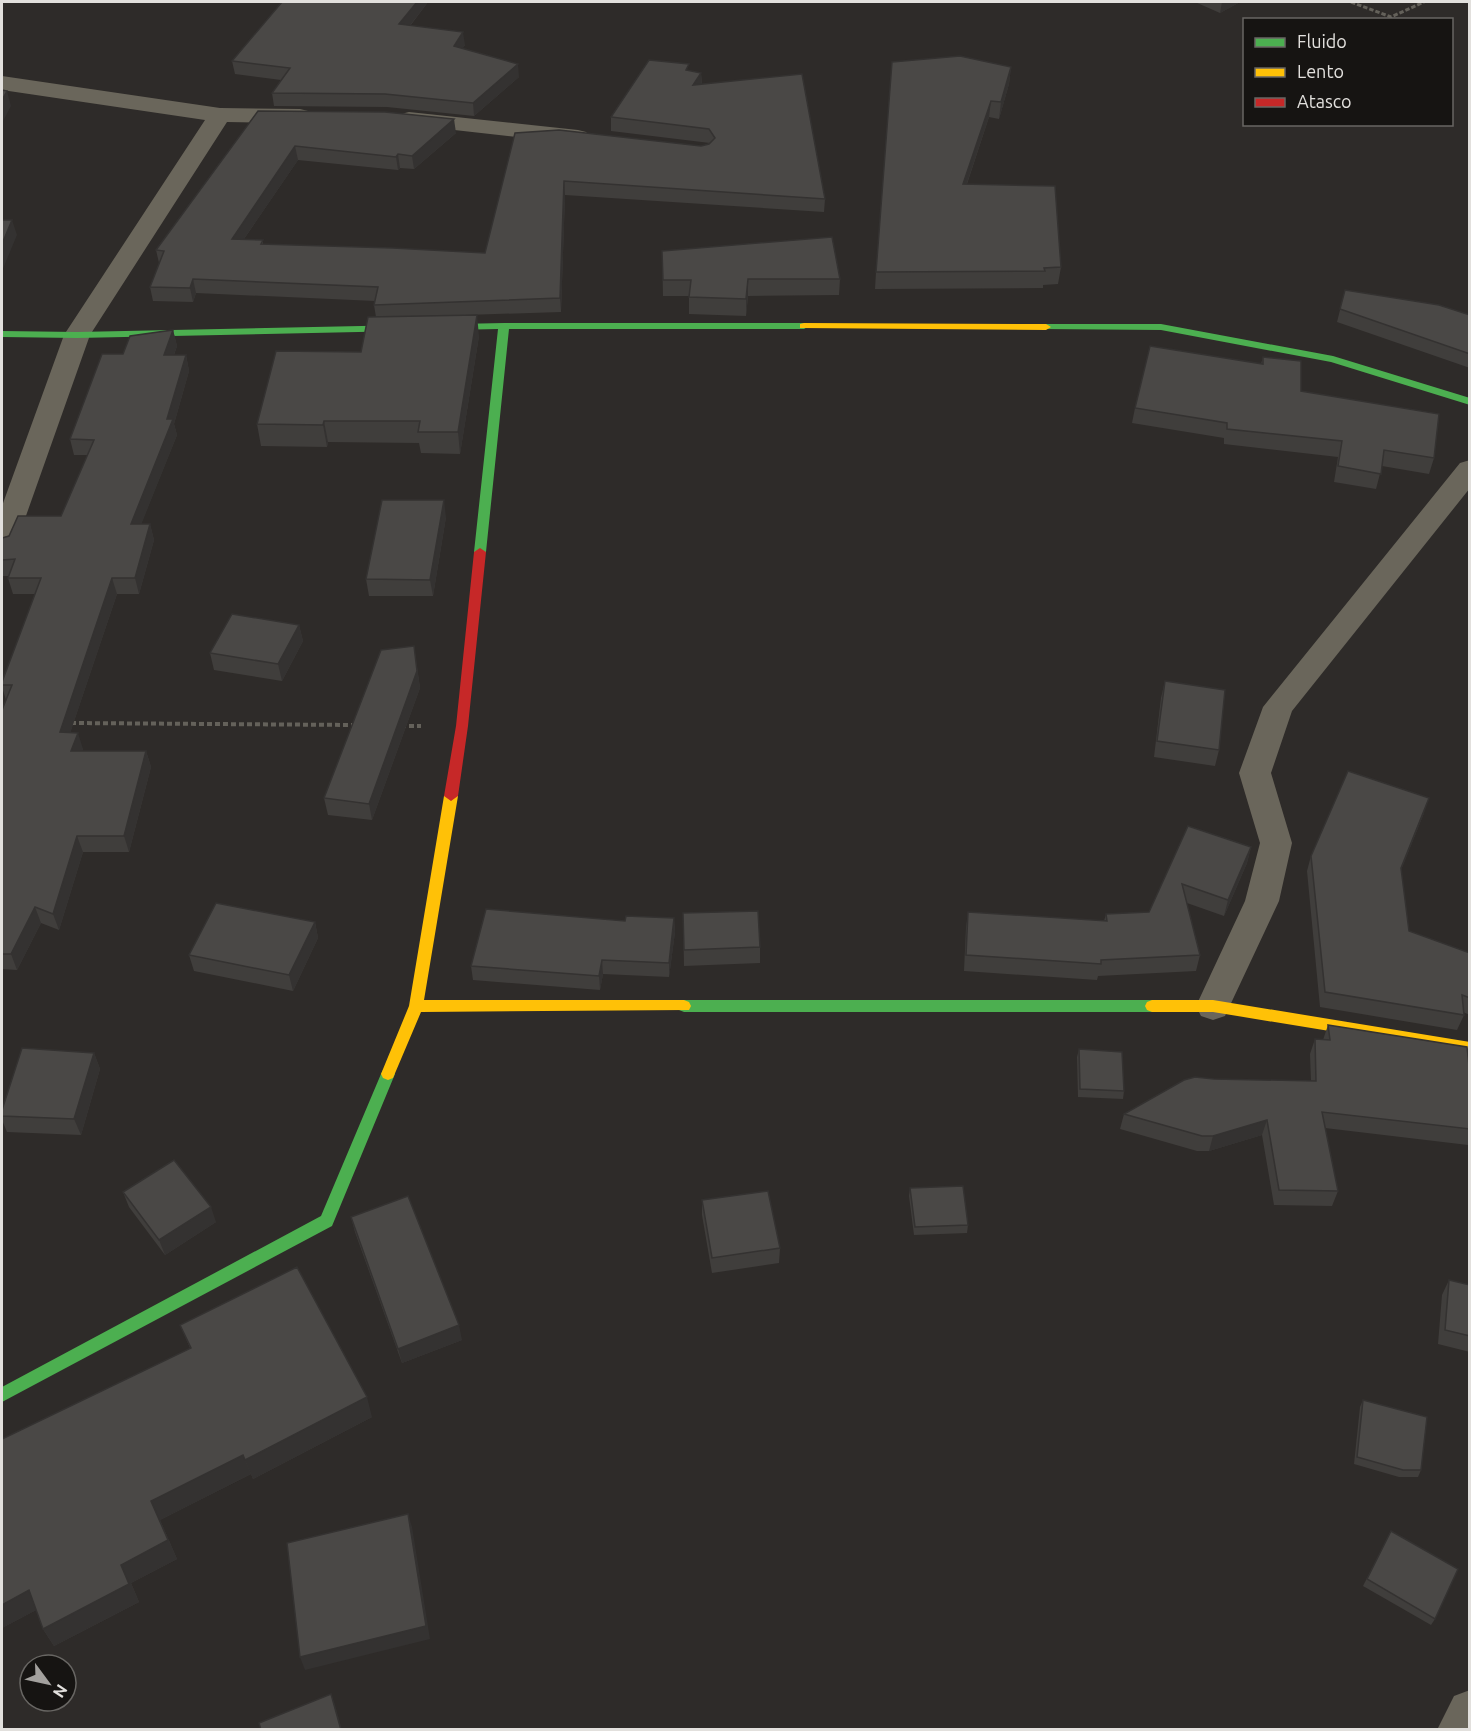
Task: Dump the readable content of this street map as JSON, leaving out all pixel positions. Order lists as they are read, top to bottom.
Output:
{
  "legend": ["Fluido", "Lento", "Atasco"],
  "north": "bottom right"
}
